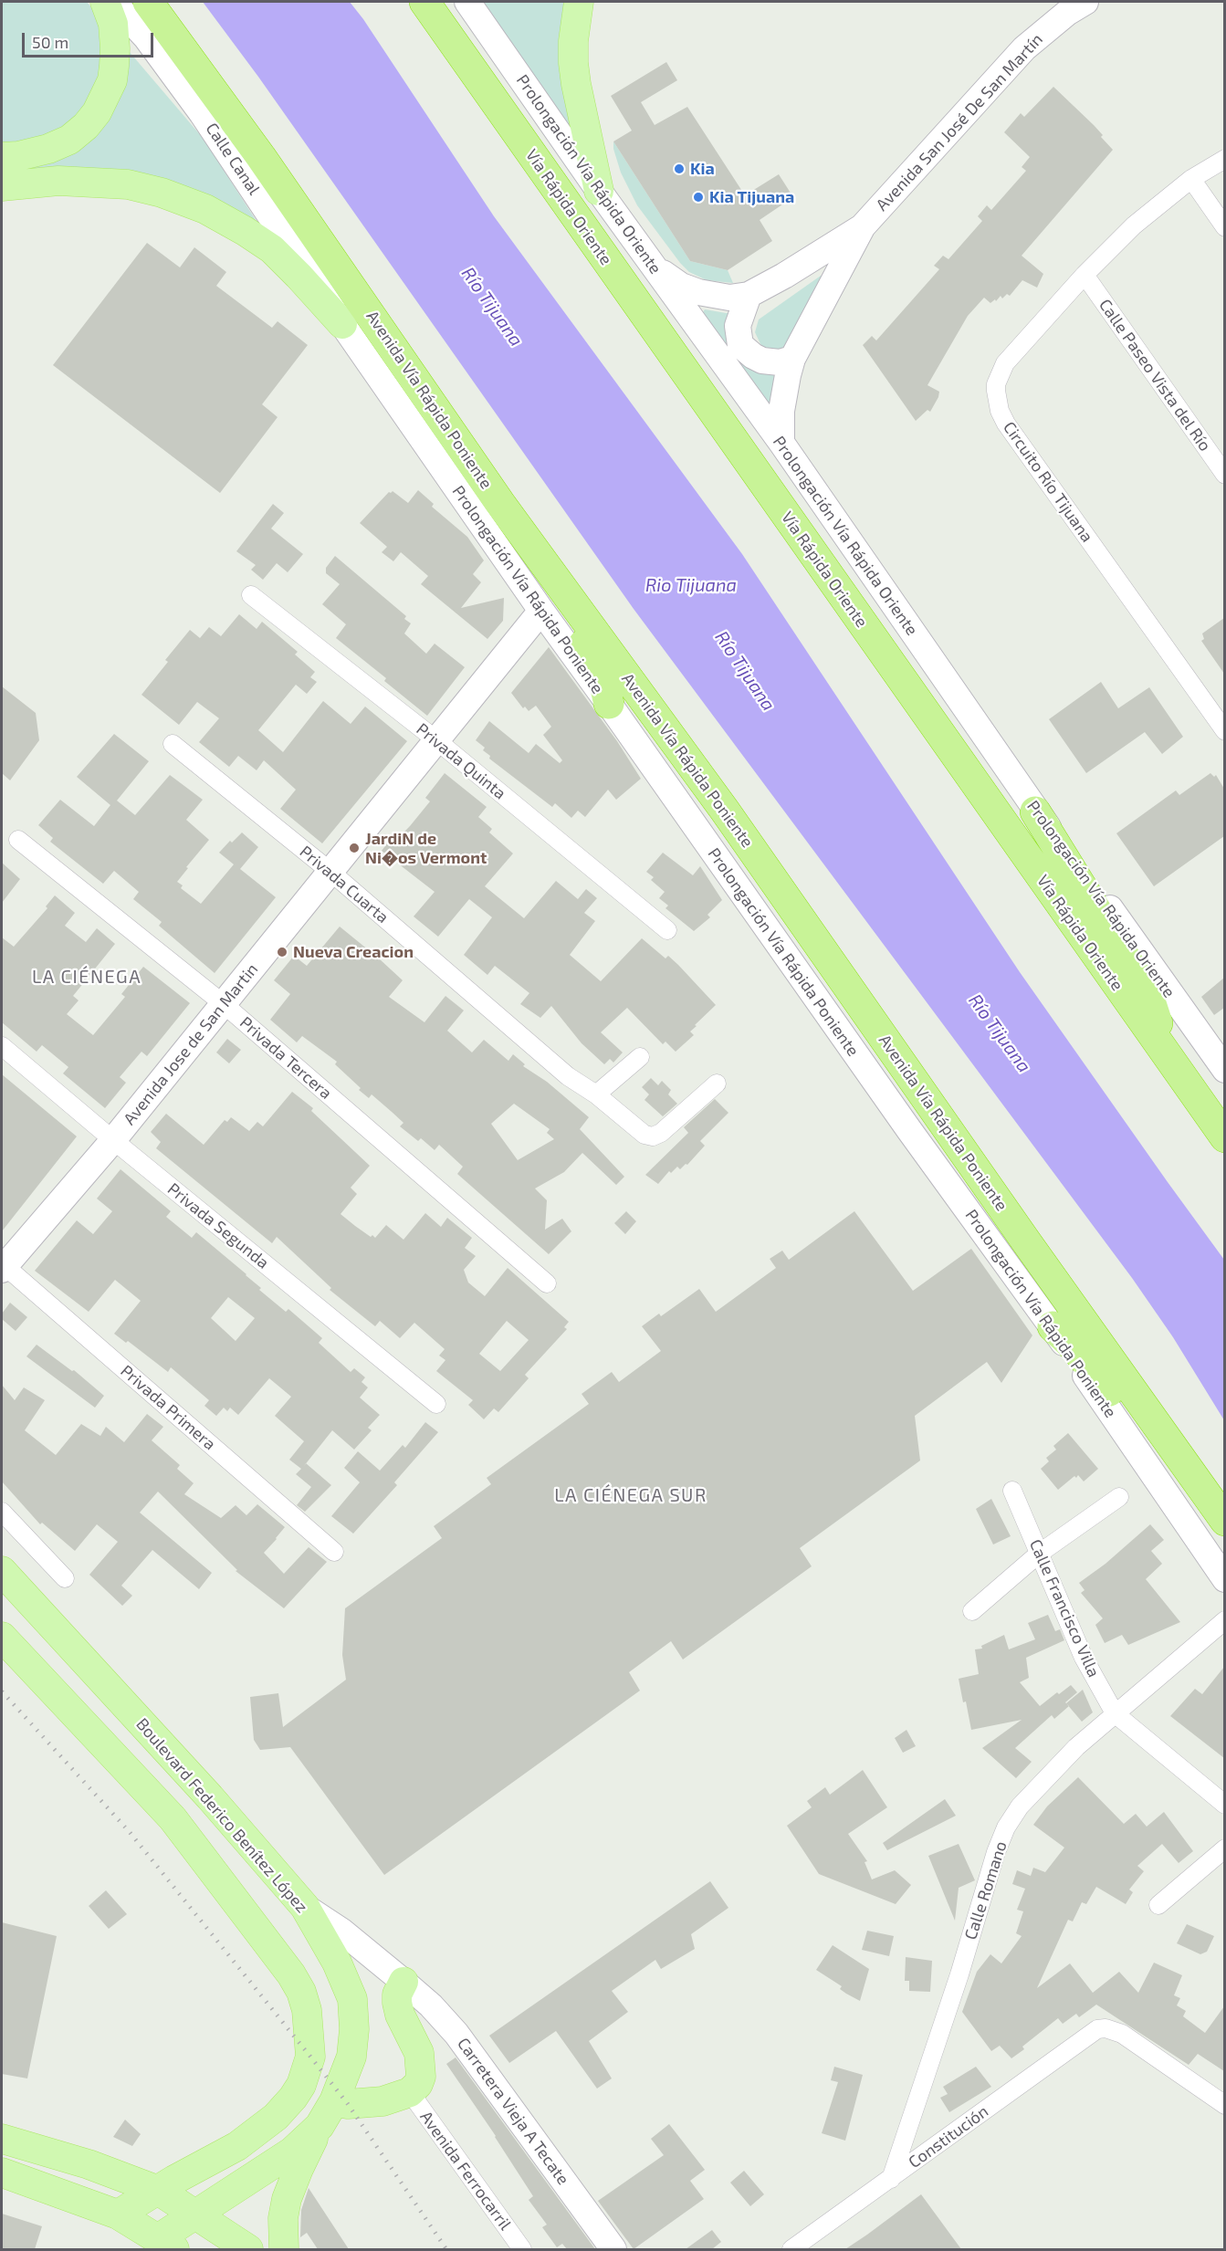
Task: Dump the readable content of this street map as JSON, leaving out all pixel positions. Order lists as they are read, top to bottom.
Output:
{
  "streets": {
    "highway": ["Vía Rápida Oriente", "Avenida Vía Rápida Poniente"],
    "main road": [
      "Avenida San José De San Martín",
      "Calle Canal",
      "Prolongación Vía Rápida Oriente",
      "Prolongación Vía Rápida Poniente",
      "Avenida Jose de San Martin",
      "Boulevard Federico Benítez López",
      "Carretera Vieja A Tecate"
    ],
    "street": [
      "Calle Paseo Vista del Río",
      "Circuito Río Tijuana",
      "Privada Quinta",
      "Privada Cuarta",
      "Privada Tercera",
      "Privada Segunda",
      "Privada Primera",
      "Calle Francisco Villa",
      "Calle Romano",
      "Constitución",
      "Avenida Ferrocarril"
    ]
  },
  "crossings": [
    ["Avenida San José De San Martín", "Prolongación Vía Rápida Oriente"],
    ["Calle Canal", "Prolongación Vía Rápida Poniente"],
    ["Calle Paseo Vista del Río", "Circuito Río Tijuana"],
    ["Prolongación Vía Rápida Poniente", "Avenida Jose de San Martin"],
    ["Privada Quinta", "Avenida Jose de San Martin"],
    ["Privada Cuarta", "Avenida Jose de San Martin"],
    ["Avenida Jose de San Martin", "Privada Tercera"],
    ["Avenida Jose de San Martin", "Privada Segunda"],
    ["Avenida Jose de San Martin", "Privada Primera"],
    ["Calle Francisco Villa", "Calle Romano"],
    ["Boulevard Federico Benítez López", "Carretera Vieja A Tecate"],
    ["Calle Romano", "Constitución"]
  ],
  "districts": ["LA CIÉNEGA", "LA CIÉNEGA SUR"],
  "water": ["Río Tijuana", "Rio Tijuana"],
  "places": [
    "Kia",
    "Kia Tijuana",
    "JardiN de Ni�os Vermont",
    "Nueva Creacion"
  ],
  "scale_bar": "50 m"
}
